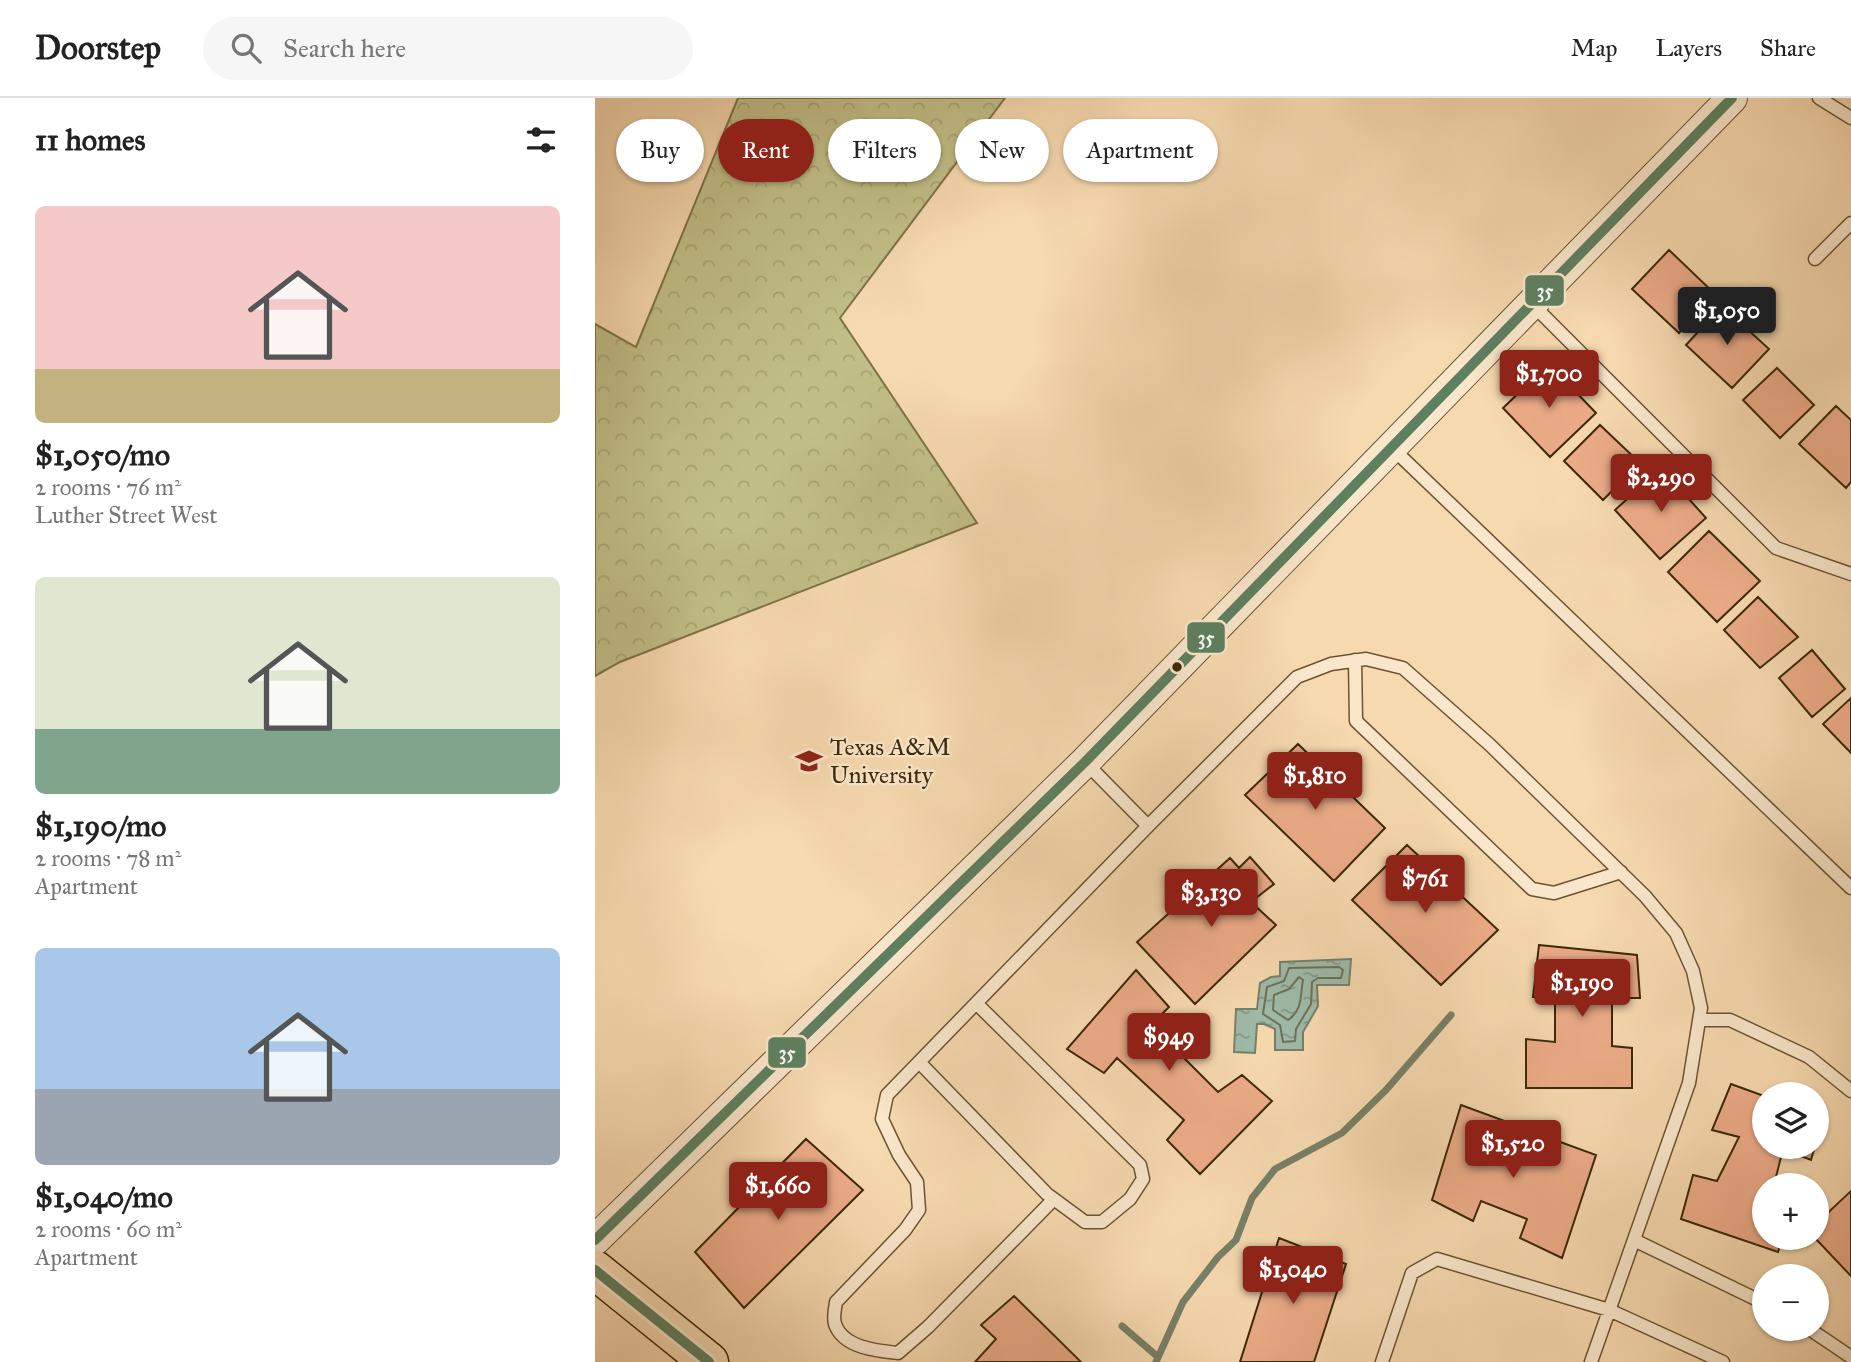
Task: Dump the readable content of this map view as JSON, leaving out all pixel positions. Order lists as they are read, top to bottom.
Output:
{
  "places": {
    "school or university": ["Texas A&M University"]
  },
  "lines": ["transit line 35"],
  "page": {
    "header": "Doorstep",
    "search": "Search here",
    "nav": ["Map", "Layers", "Share"],
    "heading": "11 homes",
    "chip": [
      "Buy",
      "Rent",
      "Filters",
      "New",
      "Apartment"
    ],
    "list": [
      {
        "name": "$1,050/mo",
        "note": "2 rooms · 76 m² · Luther Street West"
      },
      {
        "name": "$1,190/mo",
        "note": "2 rooms · 78 m² · Apartment"
      },
      {
        "name": "$1,040/mo",
        "note": "2 rooms · 60 m² · Apartment"
      }
    ],
    "price": [
      "$1,050",
      "$1,700",
      "$2,290",
      "$1,810",
      "$761",
      "$3,130",
      "$1,190",
      "$949",
      "$1,520",
      "$1,660",
      "$1,040"
    ],
    "map_buttons": ["+", "−"]
  }
}
